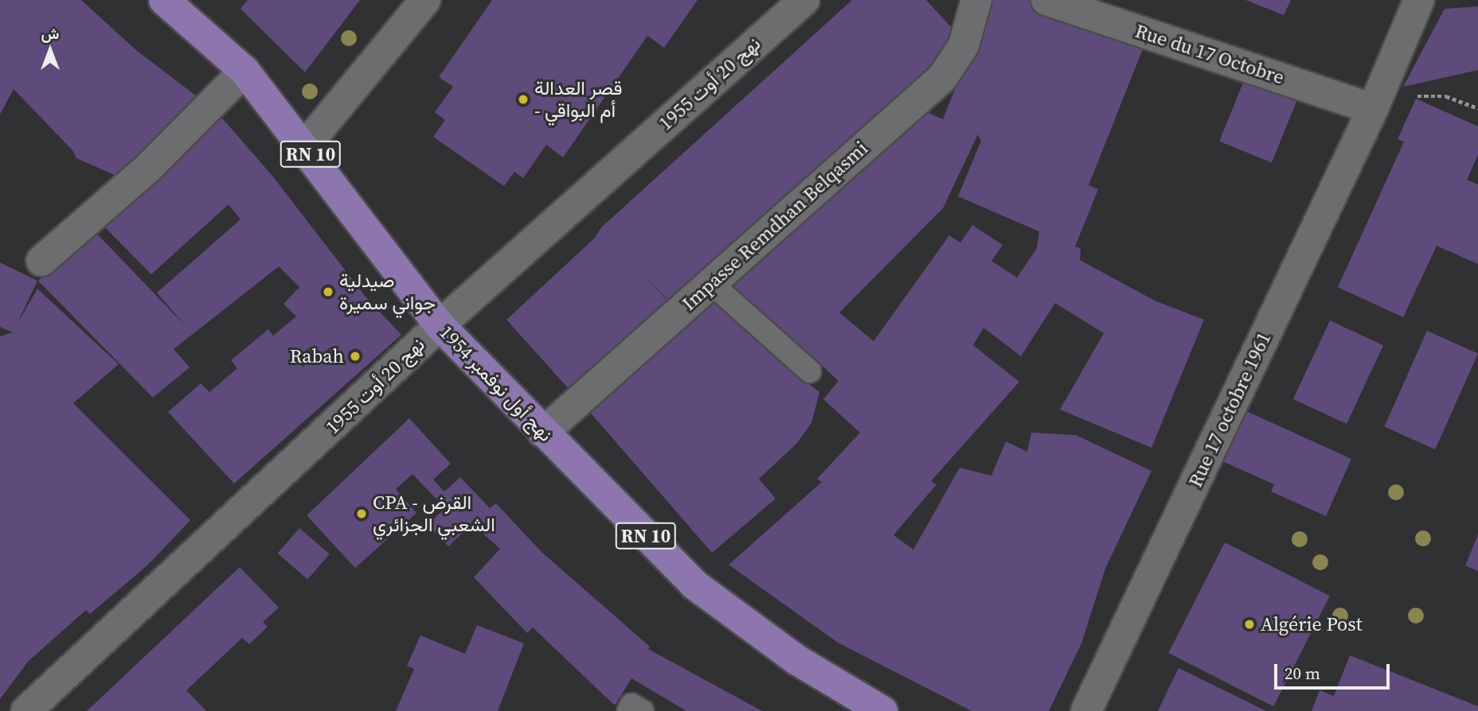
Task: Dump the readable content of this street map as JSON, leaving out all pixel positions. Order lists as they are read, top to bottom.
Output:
{
  "streets": {
    "main road": ["RN 10", "نهج أول نوفمبر 1954"],
    "street": [
      "Rue du 17 Octobre",
      "نهج 20 أوت 1955",
      "Impasse Remdhan Belqasmi",
      "Rue 17 octobre 1961"
    ]
  },
  "crossings": [
    ["Rue du 17 Octobre", "Rue 17 octobre 1961"],
    ["نهج 20 أوت 1955", "نهج أول نوفمبر 1954"],
    ["Impasse Remdhan Belqasmi", "نهج أول نوفمبر 1954"]
  ],
  "places": [
    "قصر العدالة - أم البواقي",
    "صيدلية جواني سميرة",
    "Rabah",
    "CPA - القرض الشعبي الجزائري",
    "Algérie Post"
  ],
  "scale_bar": "20 m",
  "north": "top"
}
